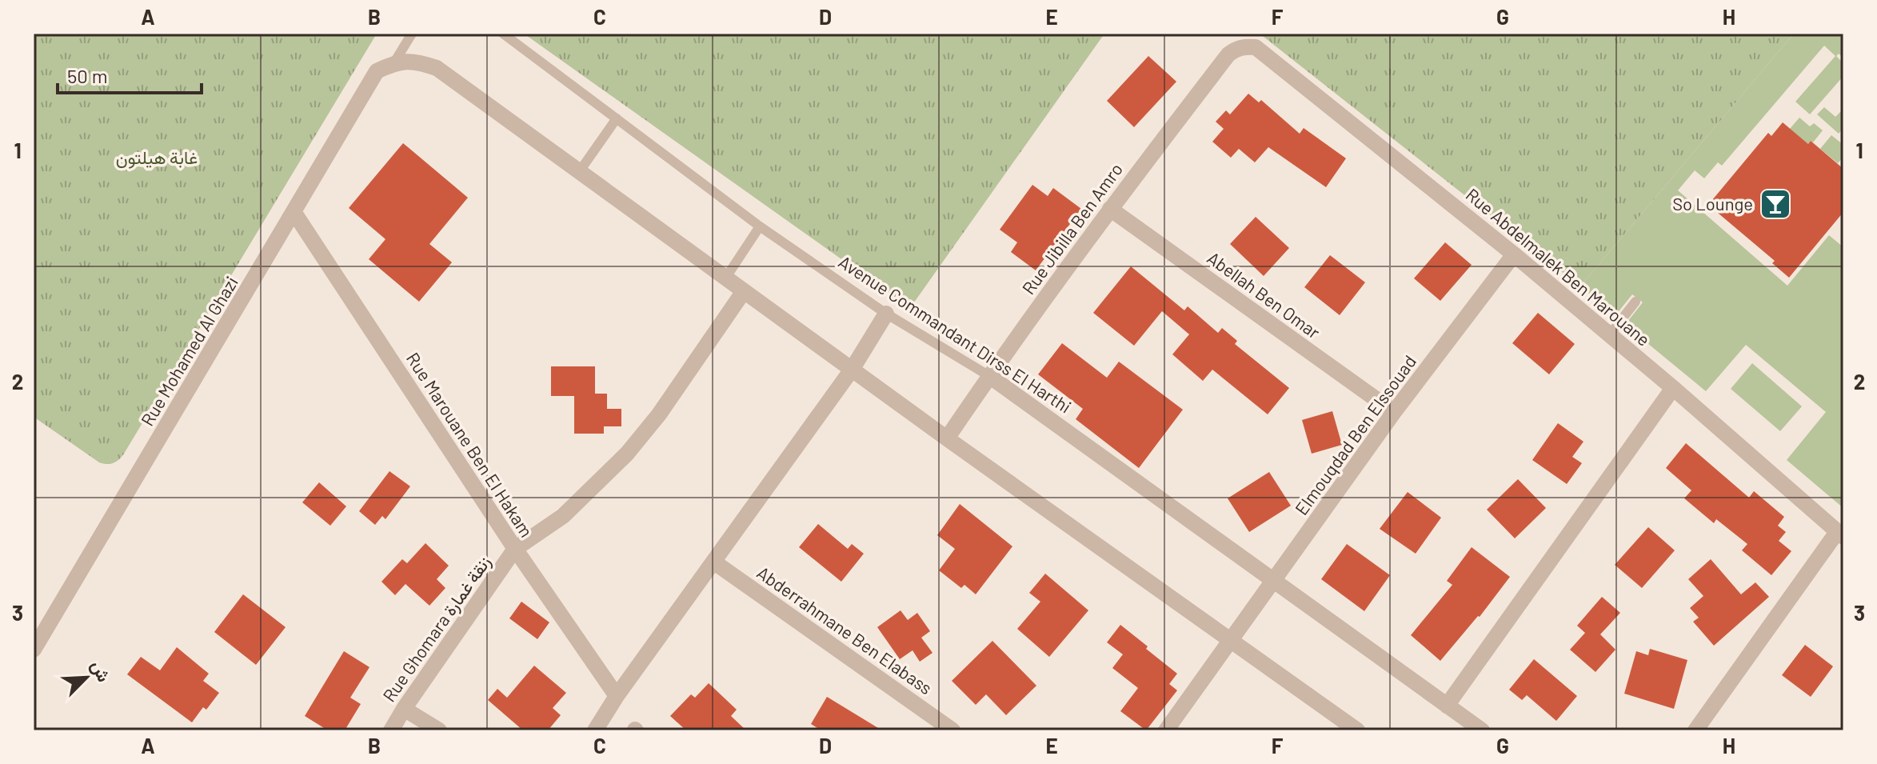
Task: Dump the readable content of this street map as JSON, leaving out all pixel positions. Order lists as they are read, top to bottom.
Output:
{
  "streets": {
    "street": [
      "Rue Jibilla Ben Amro",
      "Rue Abdelmalek Ben Marouane",
      "Abellah Ben Omar",
      "Avenue Commandant Dirss El Harthi",
      "Rue Mohamed Al Ghazi",
      "Elmouqdad Ben Elssouad",
      "Rue Marouane Ben El Hakam",
      "Rue Ghomara زنقة غمارة",
      "Abderrahmane Ben Elabass"
    ]
  },
  "crossings": [
    ["Rue Jibilla Ben Amro", "Rue Abdelmalek Ben Marouane"],
    ["Rue Jibilla Ben Amro", "Abellah Ben Omar"],
    ["Rue Jibilla Ben Amro", "Avenue Commandant Dirss El Harthi"],
    ["Rue Abdelmalek Ben Marouane", "Elmouqdad Ben Elssouad"],
    ["Abellah Ben Omar", "Elmouqdad Ben Elssouad"],
    ["Avenue Commandant Dirss El Harthi", "Elmouqdad Ben Elssouad"],
    ["Rue Mohamed Al Ghazi", "Rue Marouane Ben El Hakam"],
    ["Rue Marouane Ben El Hakam", "Rue Ghomara زنقة غمارة"]
  ],
  "parks": ["غابة هيلتون"],
  "places": {
    "bar": ["So Lounge"]
  },
  "scale_bar": "50 m",
  "north": "top right",
  "grid": {
    "columns": [
      "A",
      "B",
      "C",
      "D",
      "E",
      "F",
      "G",
      "H"
    ],
    "rows": ["1", "2", "3"]
  }
}
